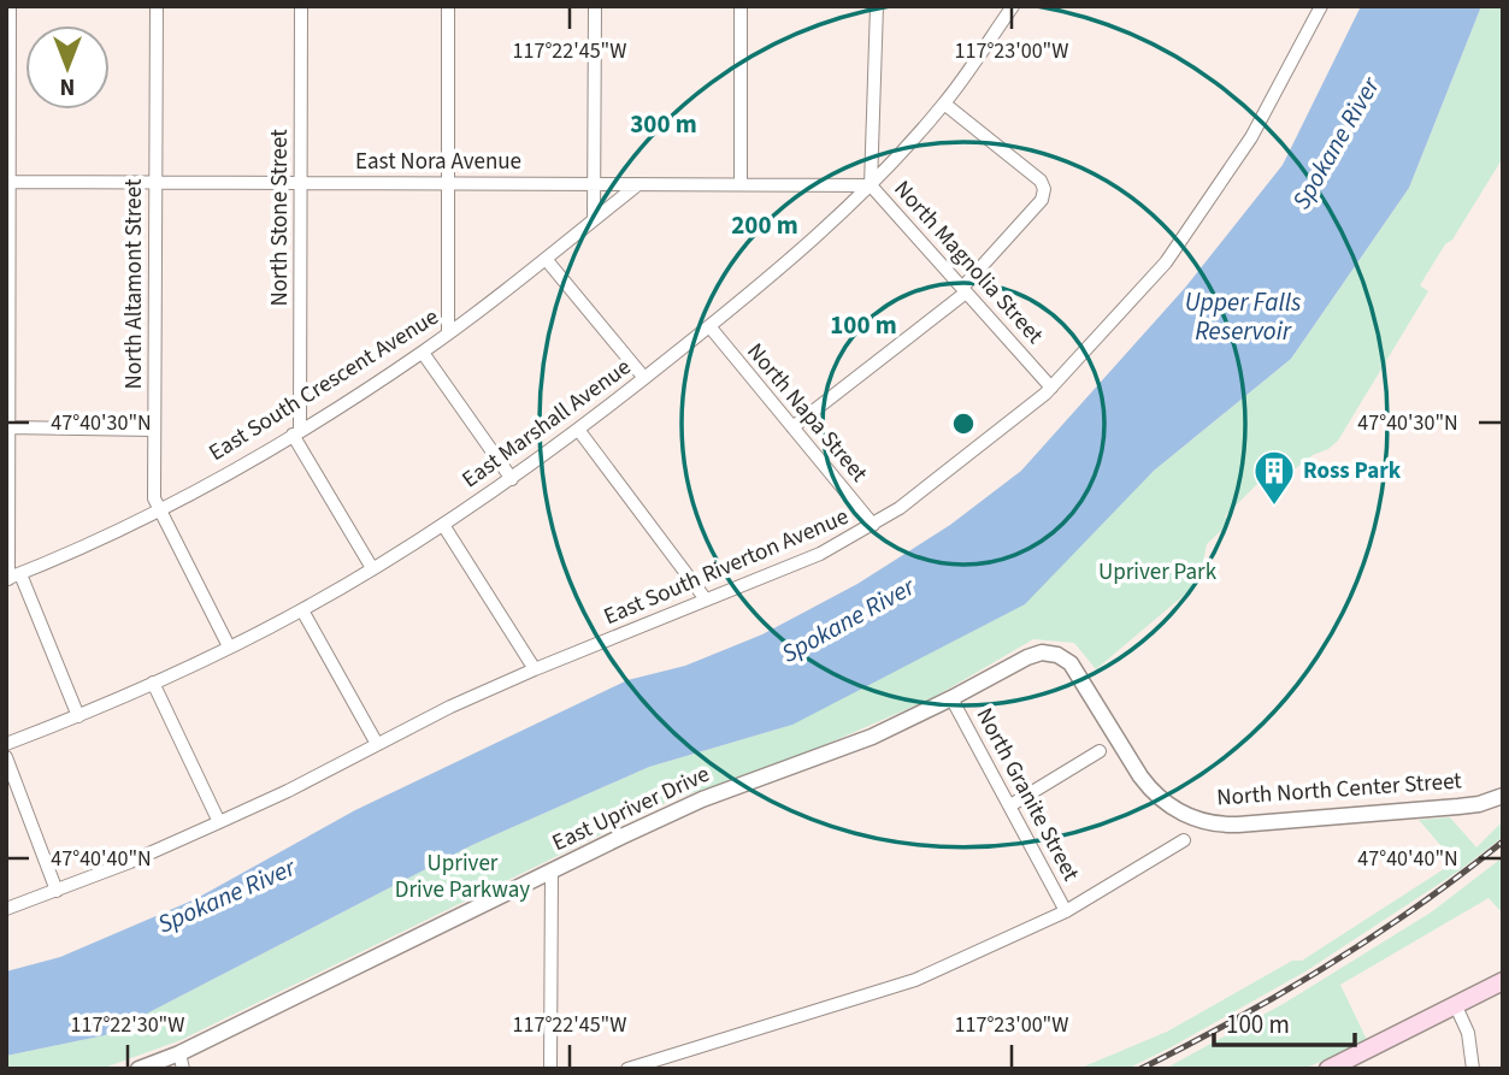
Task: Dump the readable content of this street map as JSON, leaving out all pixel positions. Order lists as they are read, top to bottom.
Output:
{
  "streets": {
    "street": [
      "East Nora Avenue",
      "North Stone Street",
      "North Magnolia Street",
      "North Altamont Street",
      "East South Crescent Avenue",
      "North Napa Street",
      "East Marshall Avenue",
      "East South Riverton Avenue",
      "North North Center Street",
      "North Granite Street",
      "East Upriver Drive"
    ]
  },
  "crossings": [
    ["East Nora Avenue", "North Stone Street"],
    ["East Nora Avenue", "North Magnolia Street"],
    ["East Nora Avenue", "North Altamont Street"],
    ["East Nora Avenue", "East South Crescent Avenue"],
    ["East Nora Avenue", "East Marshall Avenue"],
    ["North Stone Street", "East South Crescent Avenue"],
    ["North Magnolia Street", "East Marshall Avenue"],
    ["North Magnolia Street", "East South Riverton Avenue"],
    ["North Altamont Street", "East South Crescent Avenue"],
    ["North Altamont Street", "East Marshall Avenue"],
    ["North Napa Street", "East Marshall Avenue"],
    ["North Napa Street", "East South Riverton Avenue"],
    ["North North Center Street", "East Upriver Drive"],
    ["North Granite Street", "East Upriver Drive"]
  ],
  "water": ["Spokane River", "Upper Falls Reservoir"],
  "parks": ["Upriver Park", "Upriver Drive Parkway"],
  "places": {
    "building": ["Ross Park"]
  },
  "scale_bar": "100 m",
  "north": "bottom",
  "coordinates": [
    "117°22'45\"W",
    "117°23'00\"W",
    "47°40'30\"N",
    "47°40'40\"N",
    "117°22'30\"W"
  ],
  "rings": ["300 m", "200 m", "100 m"]
}
